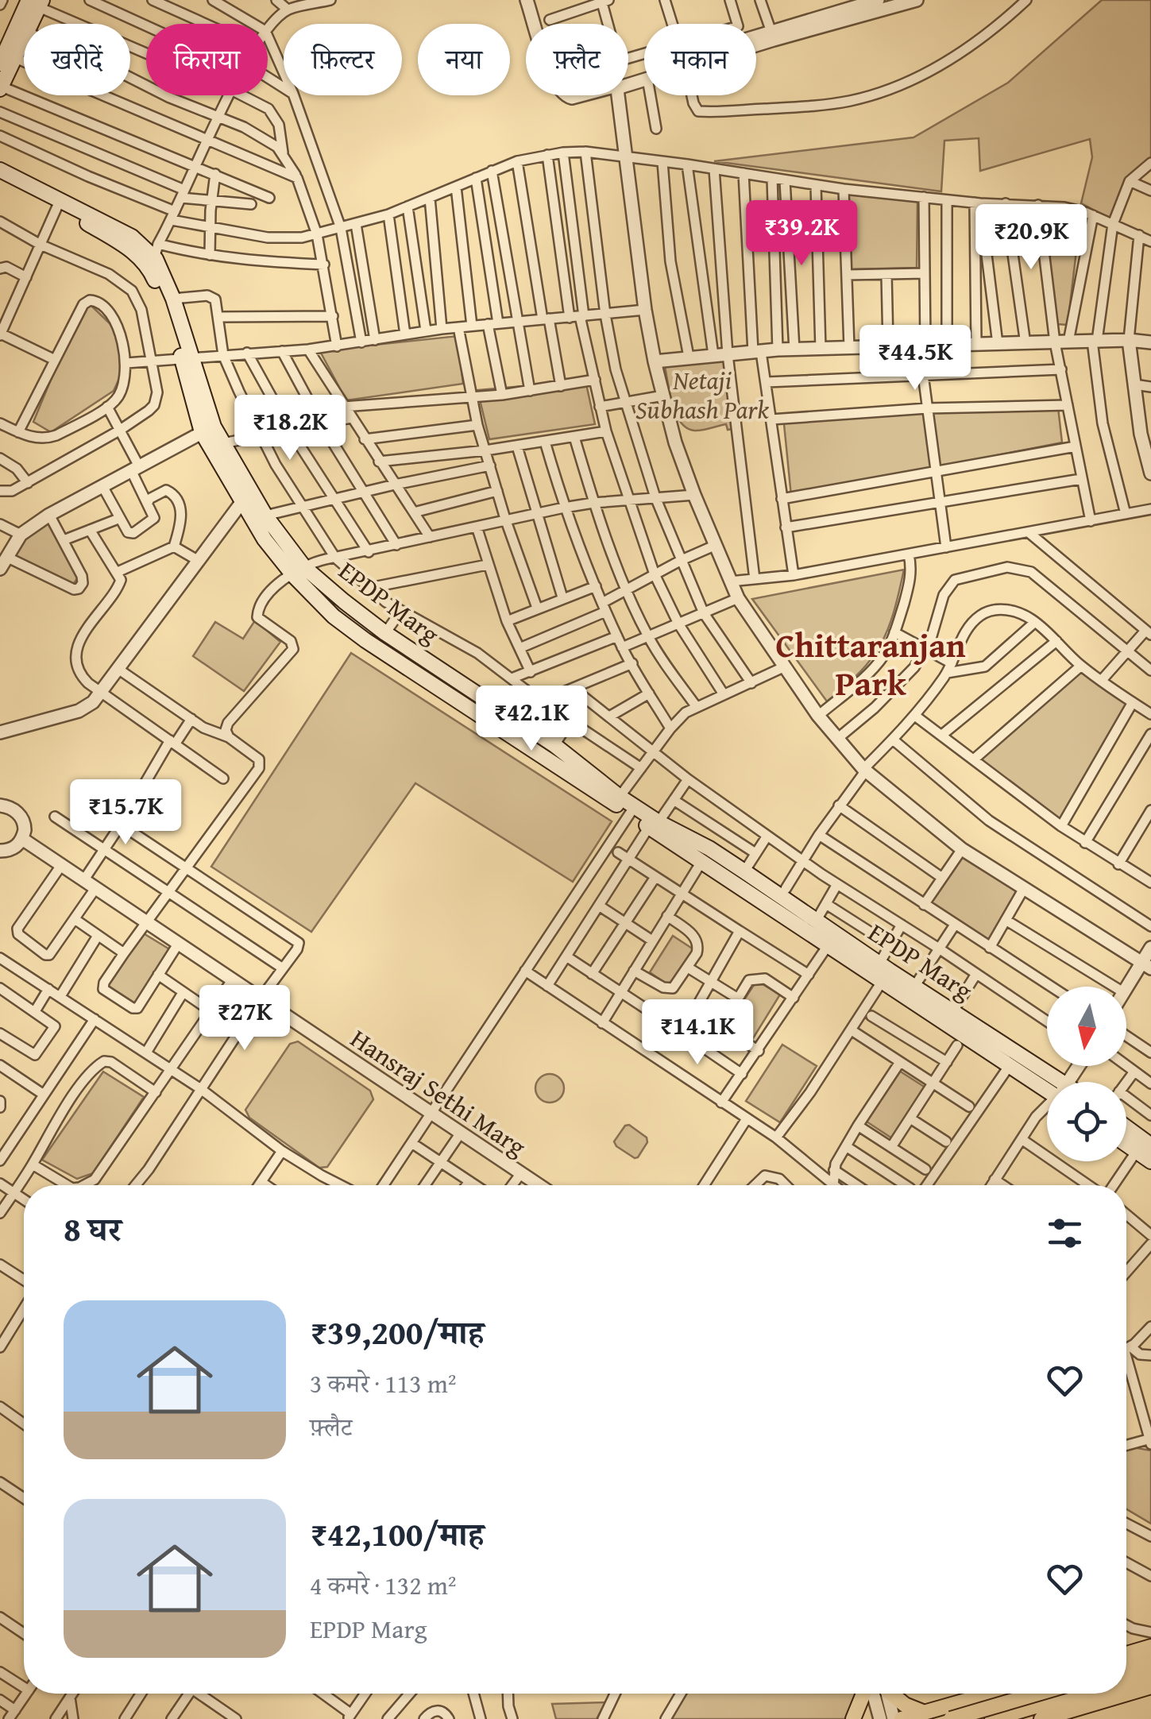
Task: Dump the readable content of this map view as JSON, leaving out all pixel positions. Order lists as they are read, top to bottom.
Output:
{
  "streets": {
    "main road": ["EPDP Marg"],
    "street": ["Hansraj Sethi Marg"]
  },
  "districts": ["Chittaranjan Park"],
  "parks": ["Netaji Subhash Park"],
  "north": "bottom",
  "page": {
    "chip": [
      "खरीदें",
      "किराया",
      "फ़िल्टर",
      "नया",
      "फ़्लैट",
      "मकान"
    ],
    "price": [
      "₹39.2K",
      "₹20.9K",
      "₹44.5K",
      "₹18.2K",
      "₹42.1K",
      "₹15.7K",
      "₹27K",
      "₹14.1K"
    ],
    "heading": "8 घर",
    "list": [
      {
        "name": "₹39,200/माह",
        "note": "3 कमरे · 113 m² · फ़्लैट"
      },
      {
        "name": "₹42,100/माह",
        "note": "4 कमरे · 132 m² · EPDP Marg"
      }
    ]
  }
}
